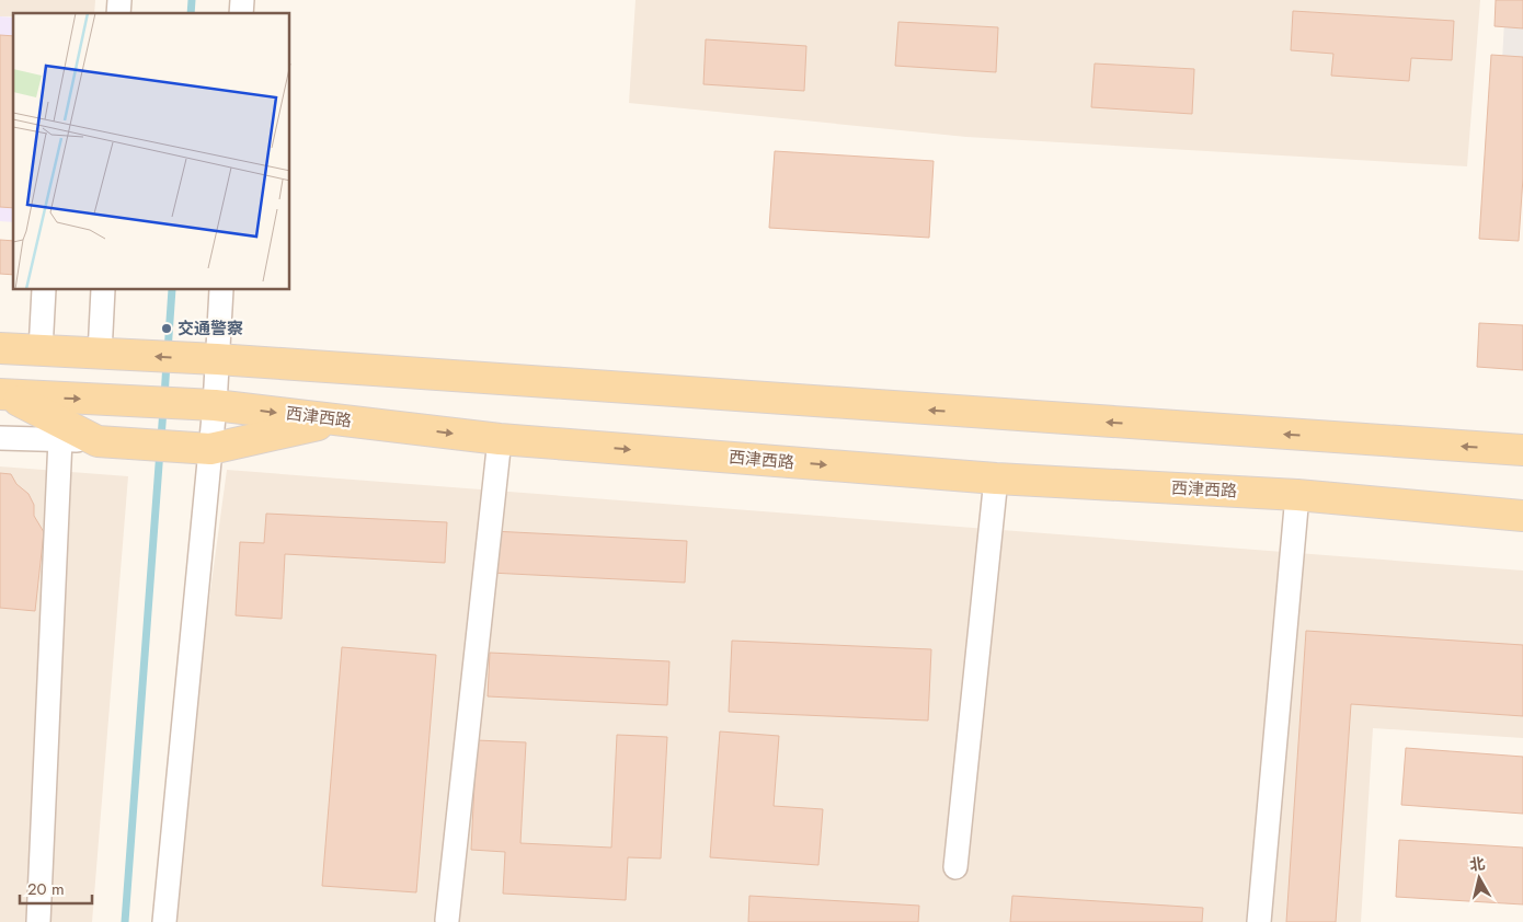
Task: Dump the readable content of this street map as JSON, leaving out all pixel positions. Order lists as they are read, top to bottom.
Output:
{
  "streets": {
    "main road": ["西津西路"]
  },
  "places": ["交通警察"],
  "scale_bar": "20 m",
  "north": "top"
}
